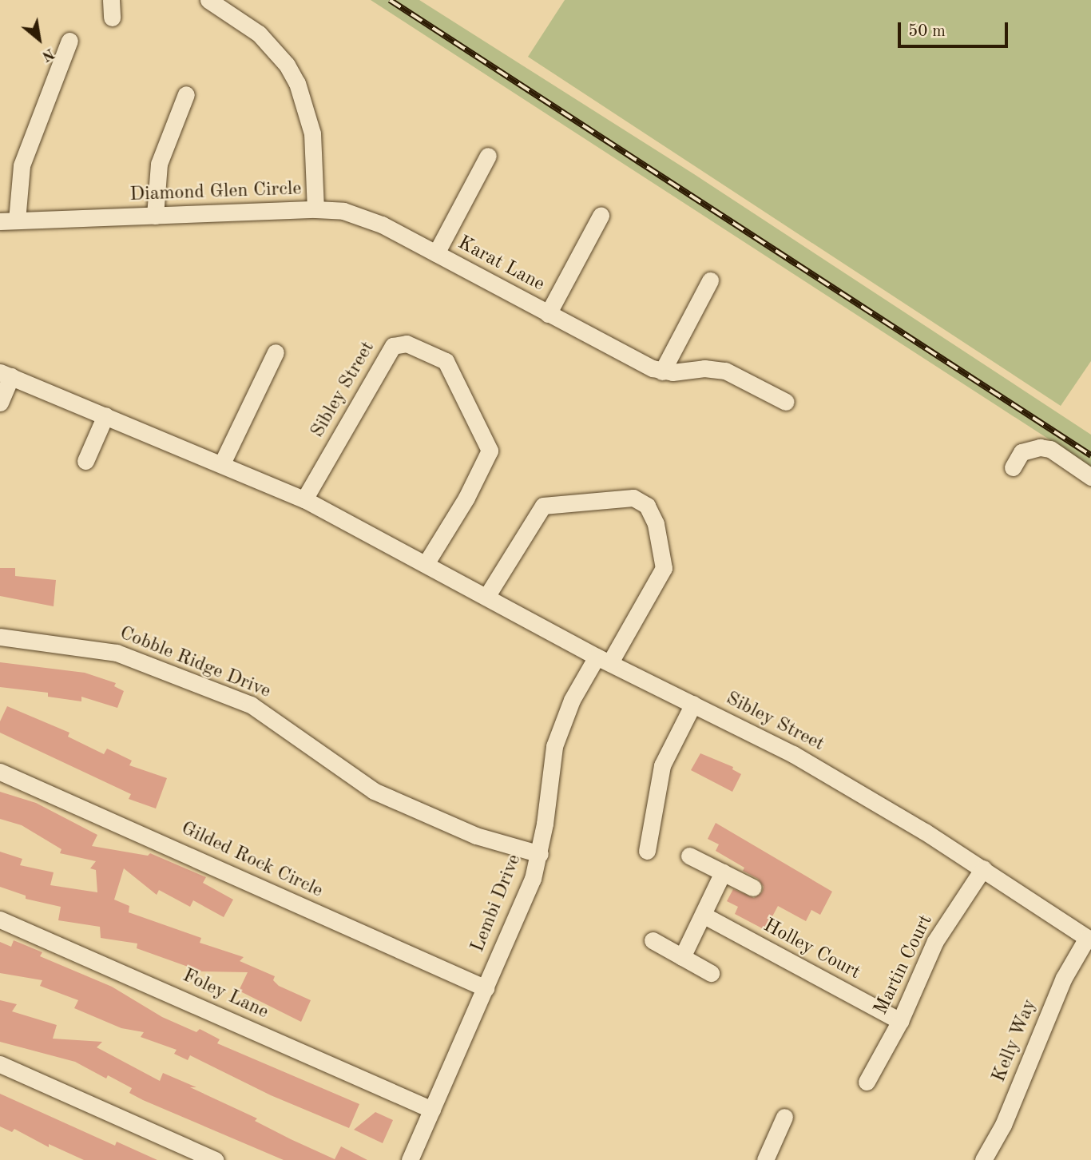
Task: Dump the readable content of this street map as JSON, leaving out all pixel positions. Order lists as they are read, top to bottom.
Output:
{
  "streets": {
    "street": [
      "Diamond Glen Circle",
      "Karat Lane",
      "Sibley Street",
      "Cobble Ridge Drive",
      "Gilded Rock Circle",
      "Lembi Drive",
      "Holley Court",
      "Martin Court",
      "Foley Lane",
      "Kelly Way"
    ]
  },
  "crossings": [
    ["Diamond Glen Circle", "Karat Lane"],
    ["Sibley Street", "Lembi Drive"],
    ["Sibley Street", "Martin Court"],
    ["Sibley Street", "Kelly Way"],
    ["Cobble Ridge Drive", "Lembi Drive"],
    ["Gilded Rock Circle", "Lembi Drive"],
    ["Lembi Drive", "Foley Lane"],
    ["Holley Court", "Martin Court"]
  ],
  "scale_bar": "50 m",
  "north": "bottom right"
}
